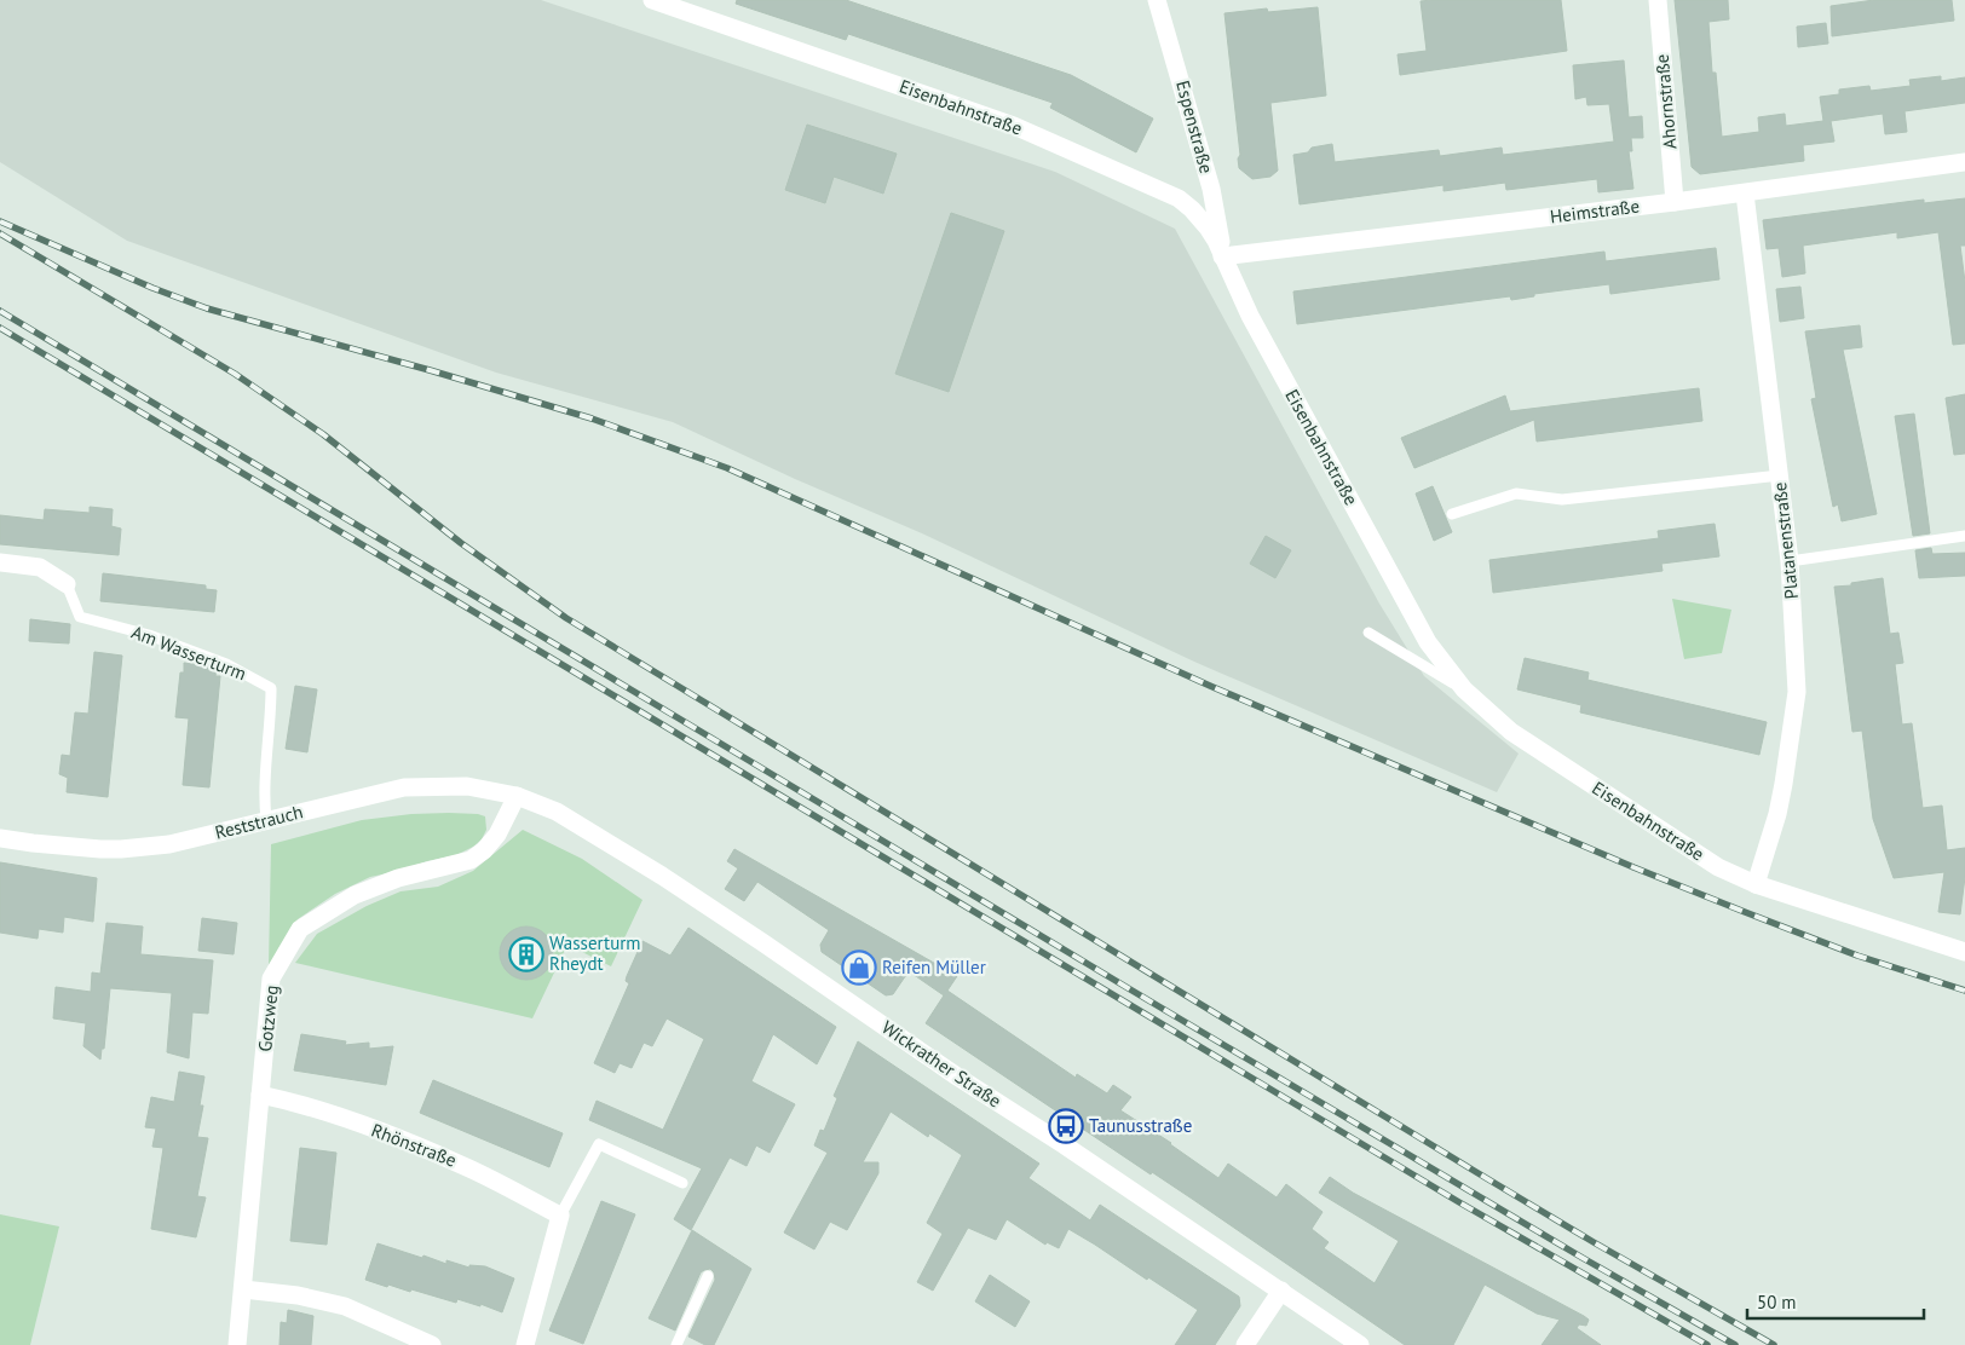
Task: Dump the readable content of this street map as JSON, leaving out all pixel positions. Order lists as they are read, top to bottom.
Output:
{
  "streets": {
    "street": [
      "Ahornstraße",
      "Eisenbahnstraße",
      "Espenstraße",
      "Heimstraße",
      "Platanenstraße",
      "Am Wasserturm",
      "Reststrauch",
      "Gotzweg",
      "Wickrather Straße",
      "Rhönstraße"
    ]
  },
  "crossings": [
    ["Ahornstraße", "Heimstraße"],
    ["Eisenbahnstraße", "Espenstraße"],
    ["Eisenbahnstraße", "Heimstraße"],
    ["Eisenbahnstraße", "Platanenstraße"],
    ["Espenstraße", "Heimstraße"],
    ["Heimstraße", "Platanenstraße"],
    ["Am Wasserturm", "Reststrauch"],
    ["Reststrauch", "Gotzweg"],
    ["Reststrauch", "Wickrather Straße"],
    ["Gotzweg", "Wickrather Straße"],
    ["Gotzweg", "Rhönstraße"]
  ],
  "places": {
    "building": ["Wasserturm Rheydt"],
    "shop": ["Reifen Müller"],
    "bus stop": ["Taunusstraße"]
  },
  "scale_bar": "50 m"
}
